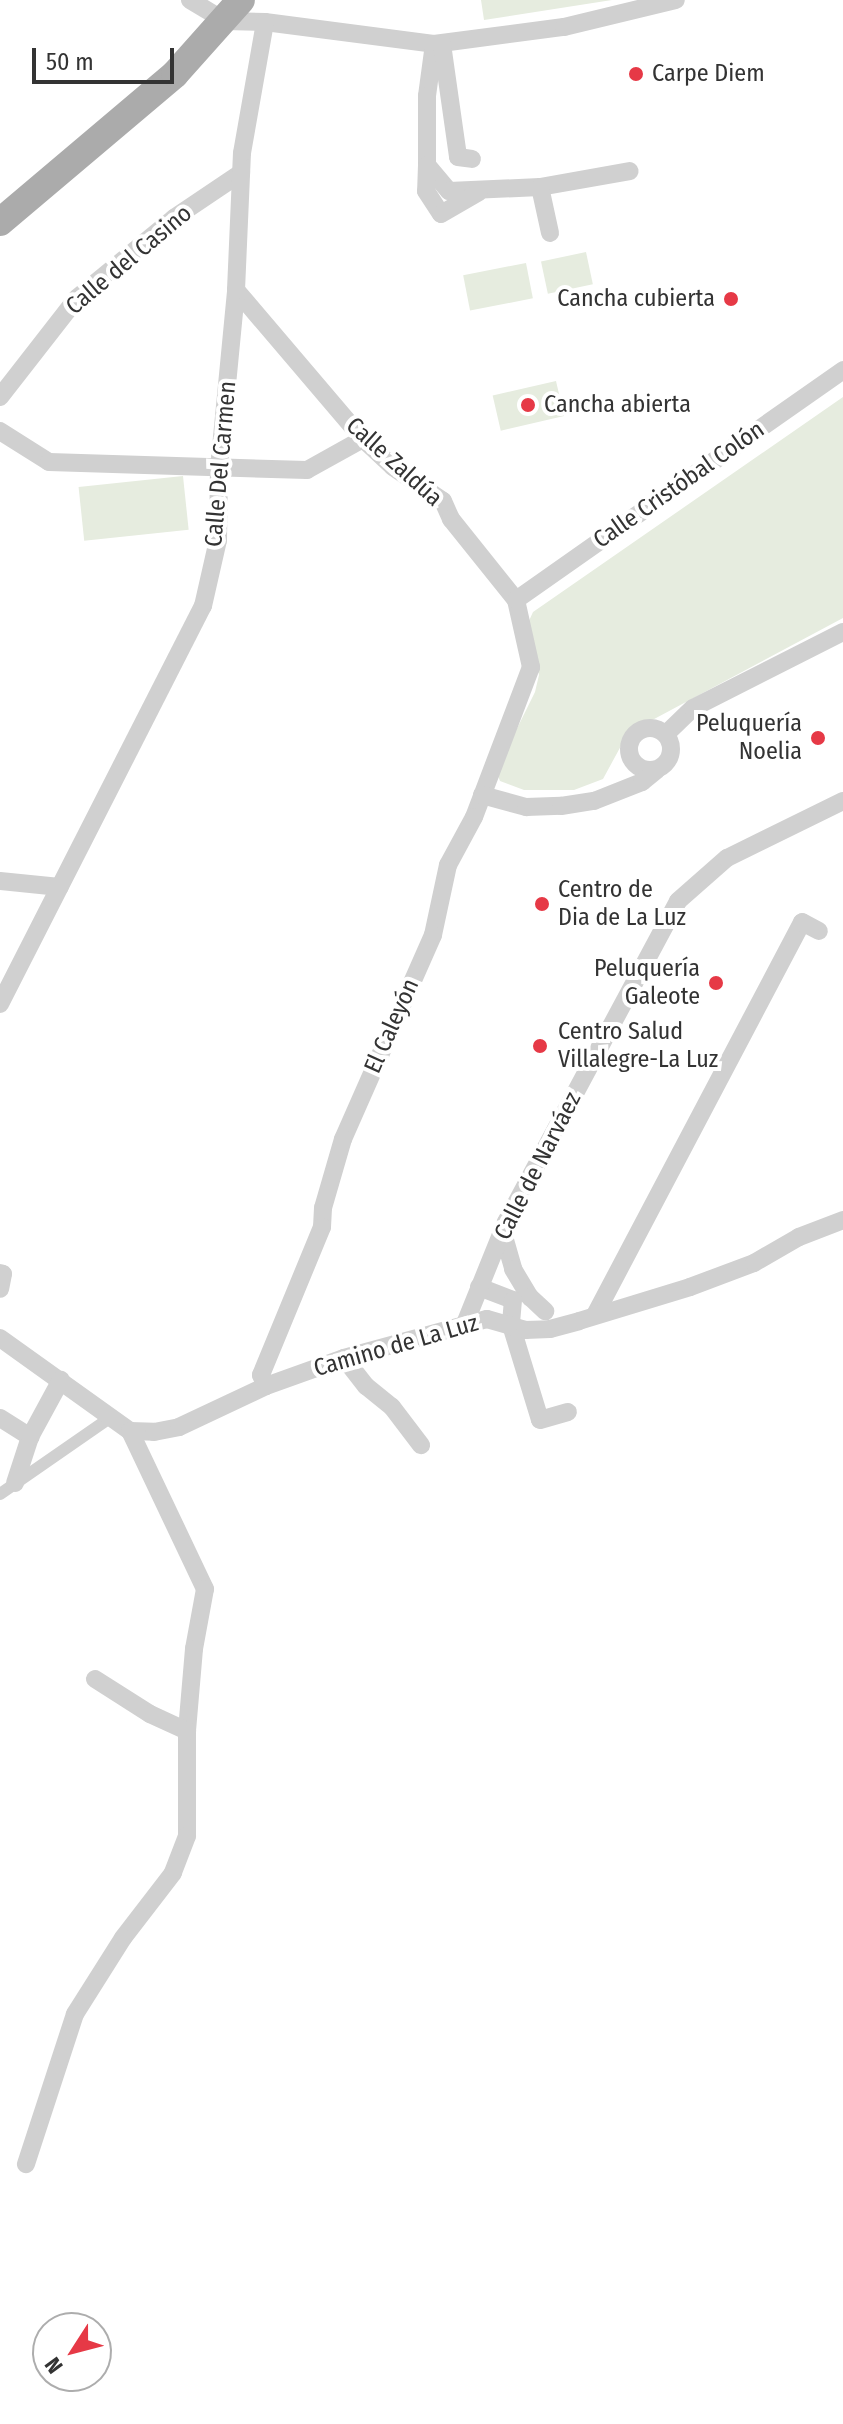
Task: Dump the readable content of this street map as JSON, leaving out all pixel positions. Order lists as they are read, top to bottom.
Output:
{
  "streets": {
    "street": [
      "Calle del Casino",
      "Calle Zaldúa",
      "Calle Del Carmen",
      "Calle Cristóbal Colón",
      "El Caleyón",
      "Calle de Narváez",
      "Camino de La Luz"
    ]
  },
  "crossings": [
    ["Calle del Casino", "Calle Del Carmen"],
    ["Calle Zaldúa", "Calle Del Carmen"],
    ["Calle Zaldúa", "Calle Cristóbal Colón"],
    ["Calle Zaldúa", "El Caleyón"],
    ["Calle Cristóbal Colón", "El Caleyón"],
    ["El Caleyón", "Camino de La Luz"],
    ["Calle de Narváez", "Camino de La Luz"]
  ],
  "places": [
    "Carpe Diem",
    "Cancha cubierta",
    "Cancha abierta",
    "Peluquería Noelia",
    "Centro de Dia de La Luz",
    "Peluquería Galeote",
    "Centro Salud Villalegre-La Luz"
  ],
  "scale_bar": "50 m",
  "north": "bottom left"
}
